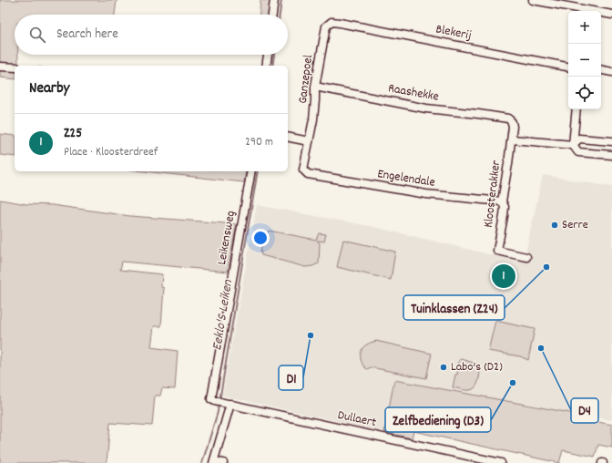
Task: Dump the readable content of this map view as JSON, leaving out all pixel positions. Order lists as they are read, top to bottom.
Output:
{
  "streets": {
    "street": [
      "Blekerij",
      "Ganzepoel",
      "Raashekke",
      "Engelendale",
      "Kloosterakker",
      "Leikensweg",
      "Dullaert"
    ]
  },
  "crossings": [
    ["Blekerij", "Ganzepoel"],
    ["Ganzepoel", "Raashekke"],
    ["Ganzepoel", "Engelendale"],
    ["Raashekke", "Kloosterakker"],
    ["Engelendale", "Kloosterakker"],
    ["Leikensweg", "Dullaert"]
  ],
  "water": ["Eeklo'S Leiken"],
  "places": [
    "Serre",
    "Tuinklassen (Z24)",
    "D1",
    "D4",
    "Labo's (D2)",
    "Zelfbediening (D3)"
  ],
  "page": {
    "map_buttons": ["+", "−"],
    "search": "Search here",
    "heading": "Nearby",
    "list": [
      {
        "mark": "1",
        "name": "Z25",
        "note": "Place · Kloosterdreef",
        "value": "290 m"
      }
    ],
    "pins": "1"
  }
}
